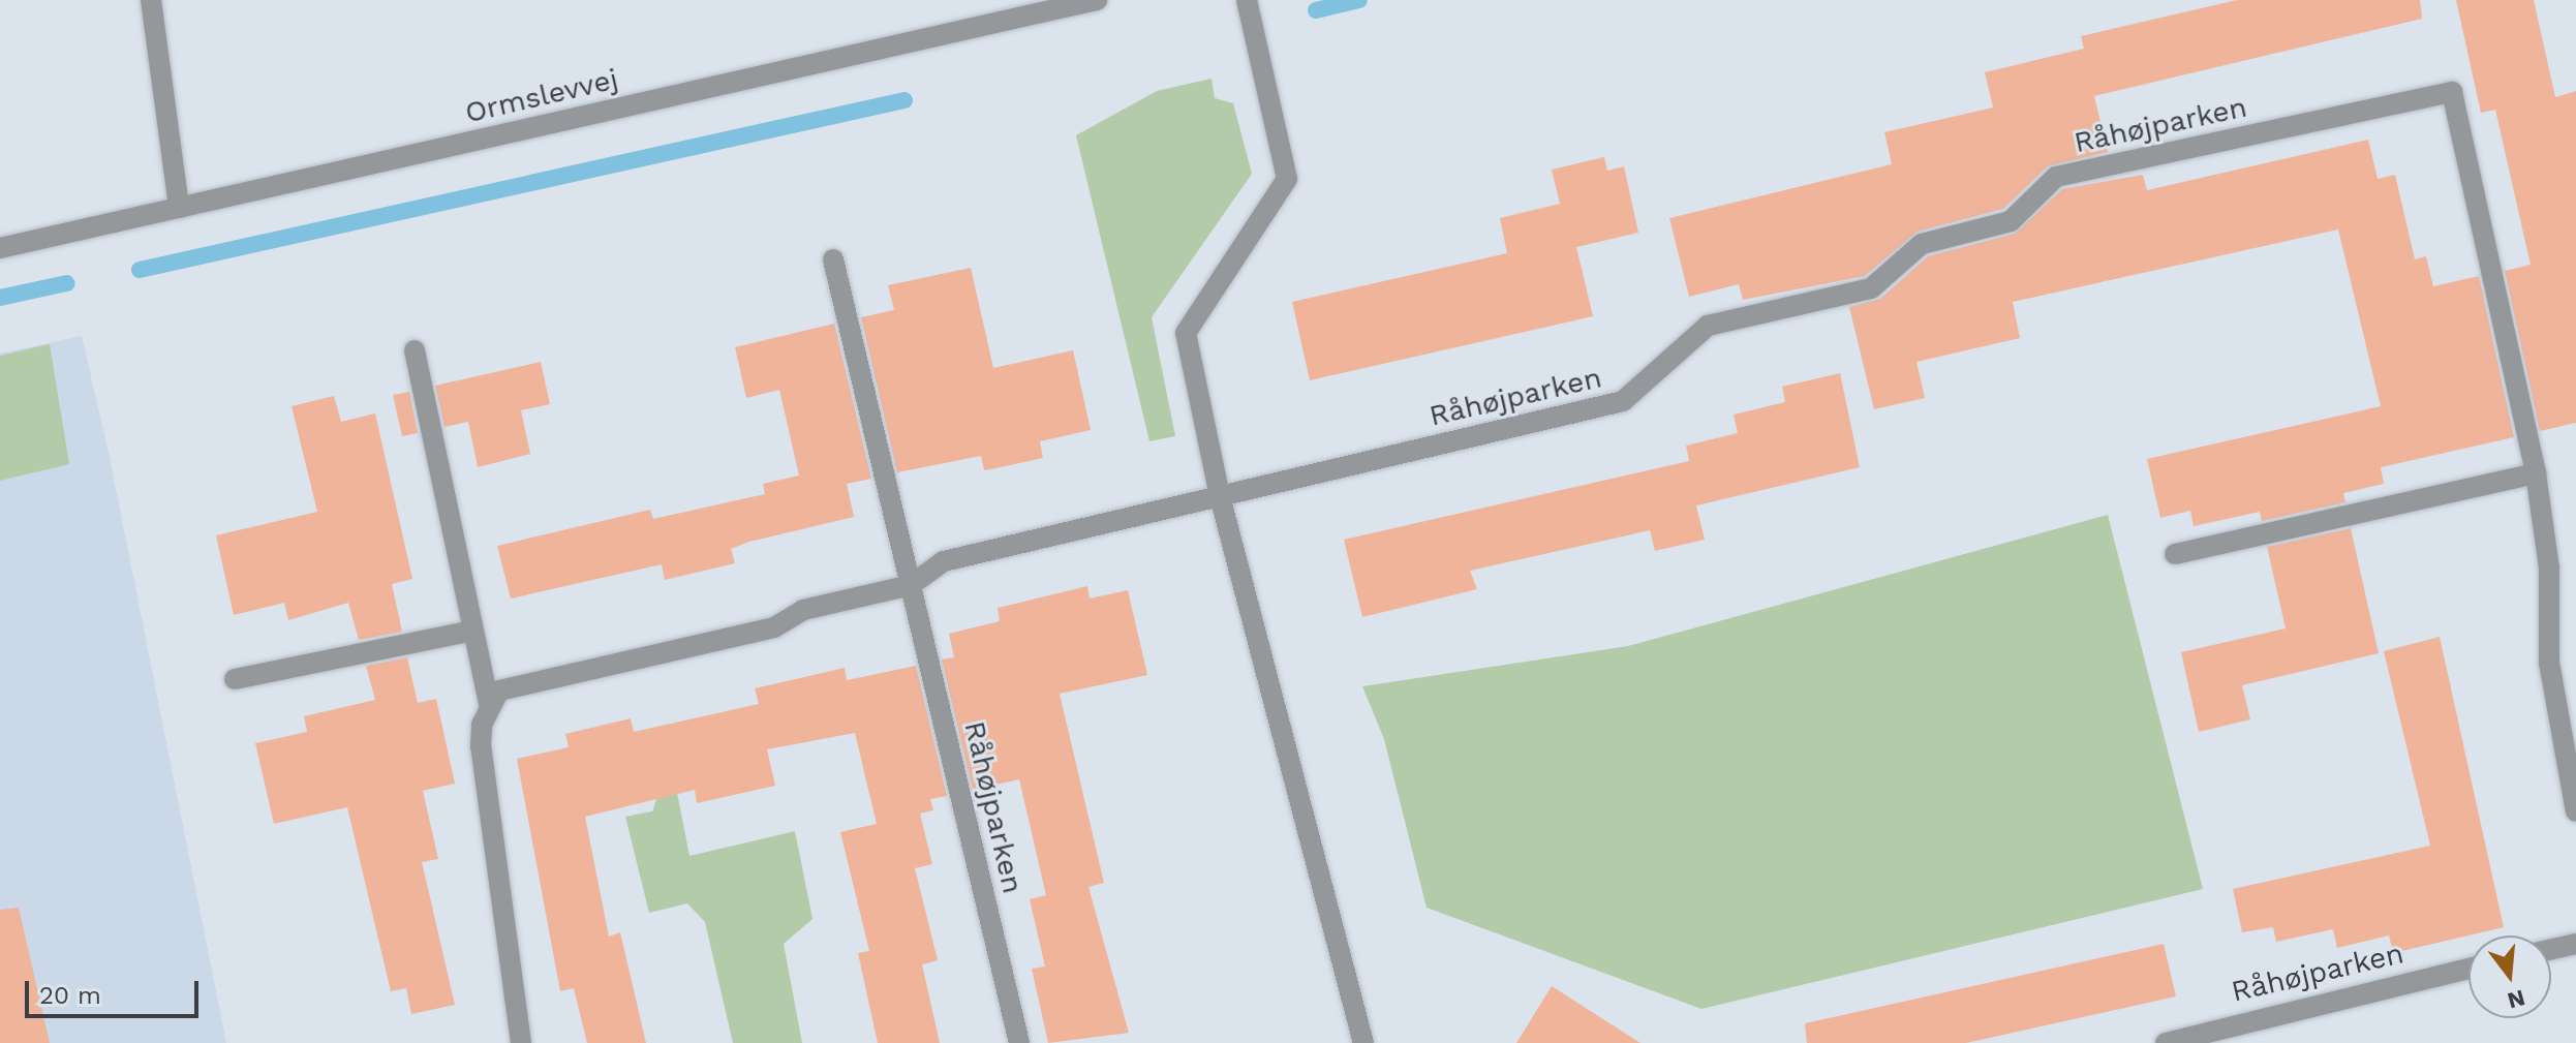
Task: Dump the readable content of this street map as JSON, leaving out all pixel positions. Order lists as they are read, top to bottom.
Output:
{
  "streets": {
    "street": ["Ormslevvej", "Råhøjparken"]
  },
  "scale_bar": "20 m",
  "north": "bottom"
}
